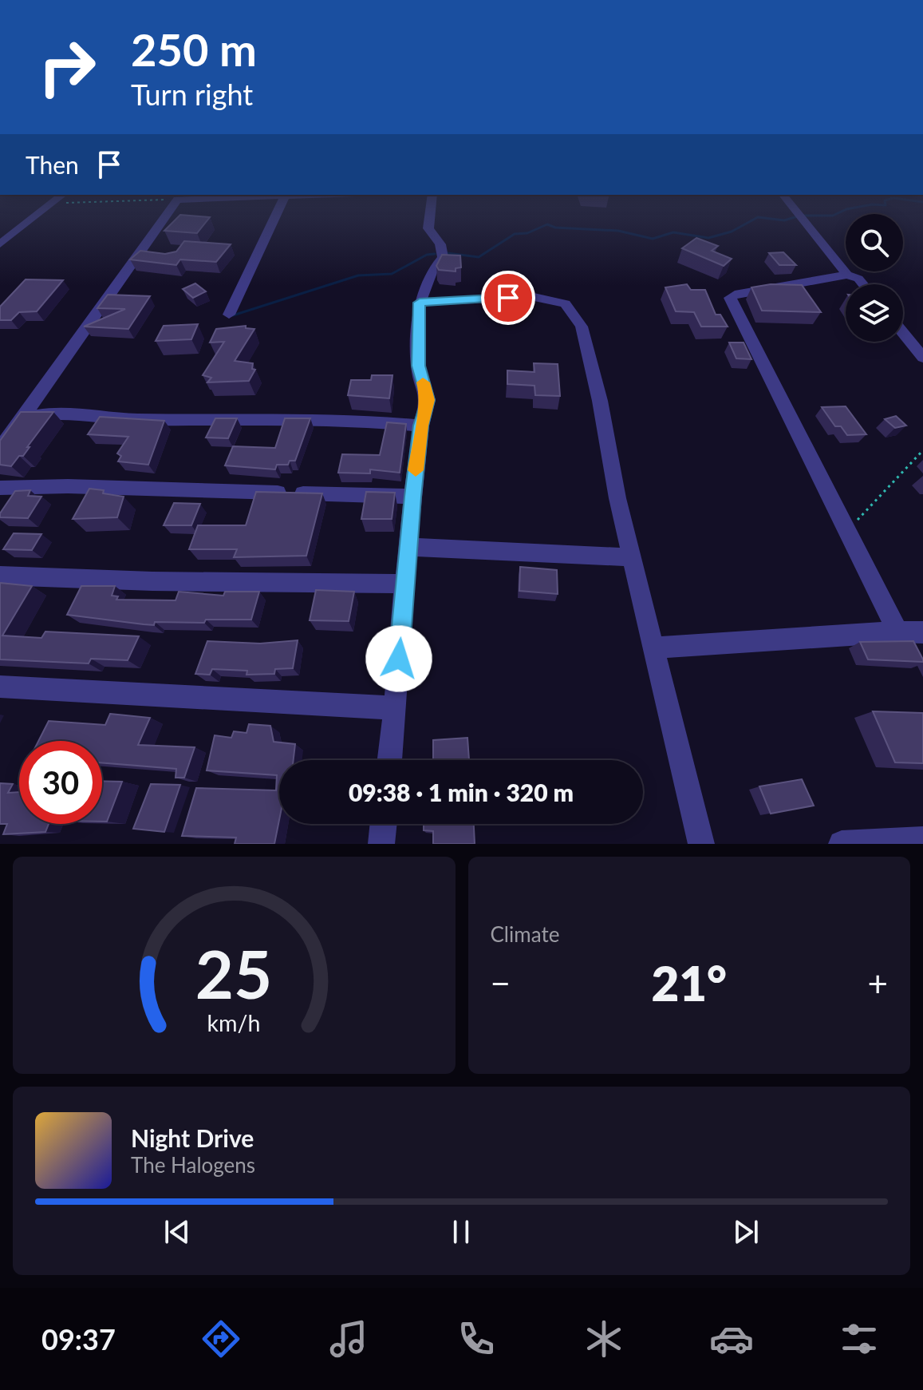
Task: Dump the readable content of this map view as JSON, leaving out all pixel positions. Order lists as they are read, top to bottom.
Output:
{
  "page": {
    "turn": ["250 m", "Turn right"],
    "then": "Then",
    "limit": "30",
    "trip": "09:38 · 1 min · 320 m",
    "tile": "Climate",
    "heat": ["−", "21°", "+"],
    "song": ["Night Drive", "The Halogens"],
    "tabs": "09:37",
    "gauge": ["25", "km/h"]
  }
}
